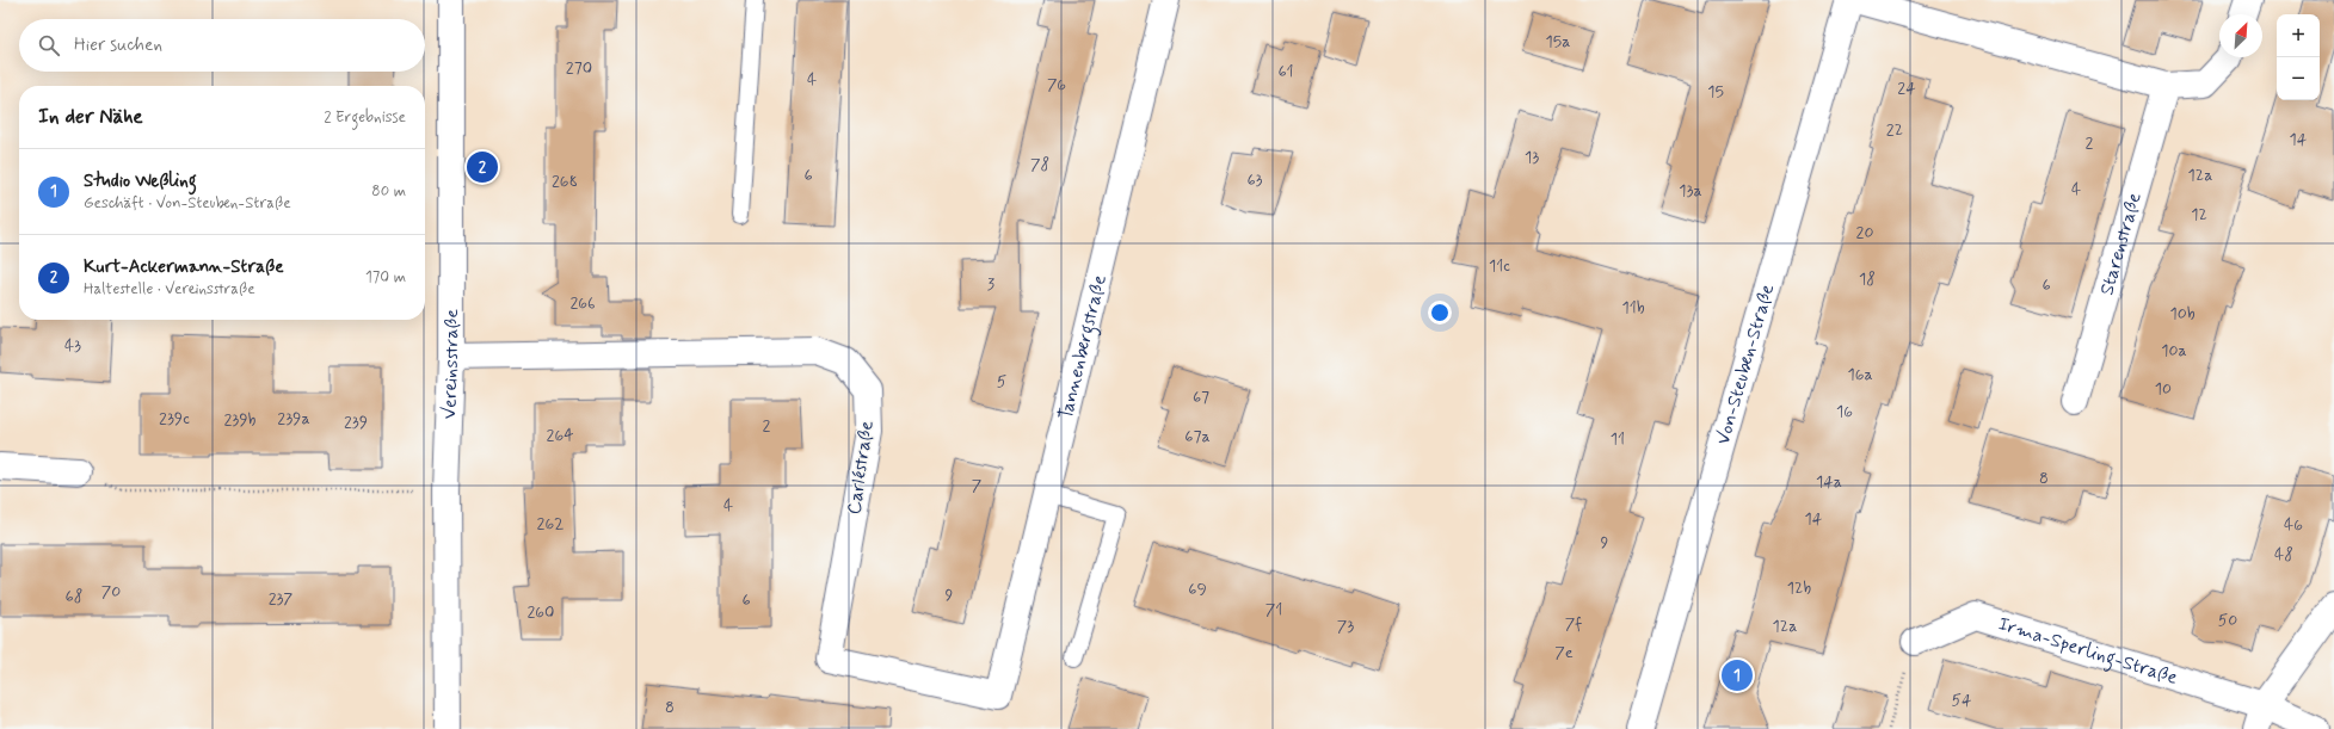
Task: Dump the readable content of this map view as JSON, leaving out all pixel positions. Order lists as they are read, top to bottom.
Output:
{
  "streets": {
    "street": [
      "Starenstraße",
      "Tannenbergstraße",
      "Vereinsstraße",
      "Von-Steuben-Straße",
      "Carléstraße",
      "Irma-Sperling-Straße"
    ]
  },
  "crossings": [
    ["Tannenbergstraße", "Carléstraße"],
    ["Vereinsstraße", "Carléstraße"]
  ],
  "house_numbers": [
    "15a",
    "270",
    "61",
    "4",
    "76",
    "24",
    "15",
    "22",
    "14",
    "2",
    "13",
    "78",
    "6",
    "12a",
    "63",
    "268",
    "4",
    "13a",
    "12",
    "20",
    "11c",
    "18",
    "3",
    "6",
    "266",
    "11b",
    "10b",
    "43",
    "10a",
    "16a",
    "5",
    "10",
    "67",
    "16",
    "239c",
    "239a",
    "239b",
    "239",
    "2",
    "264",
    "67a",
    "11",
    "8",
    "14a",
    "7",
    "4",
    "14",
    "262",
    "46",
    "9",
    "48",
    "12b",
    "69",
    "70",
    "9",
    "68",
    "237",
    "6",
    "71",
    "260",
    "50",
    "7f",
    "73",
    "12a",
    "7e",
    "54",
    "8"
  ],
  "north": "top right",
  "page": {
    "map_buttons": ["+", "−"],
    "search": "Hier suchen",
    "heading": ["In der Nähe", "2 Ergebnisse"],
    "list": [
      {
        "mark": "1",
        "name": "Studio Weßling",
        "note": "Geschäft · Von-Steuben-Straße",
        "value": "80 m"
      },
      {
        "mark": "2",
        "name": "Kurt-Ackermann-Straße",
        "note": "Haltestelle · Vereinsstraße",
        "value": "170 m"
      }
    ],
    "pins": ["2", "1"]
  }
}
